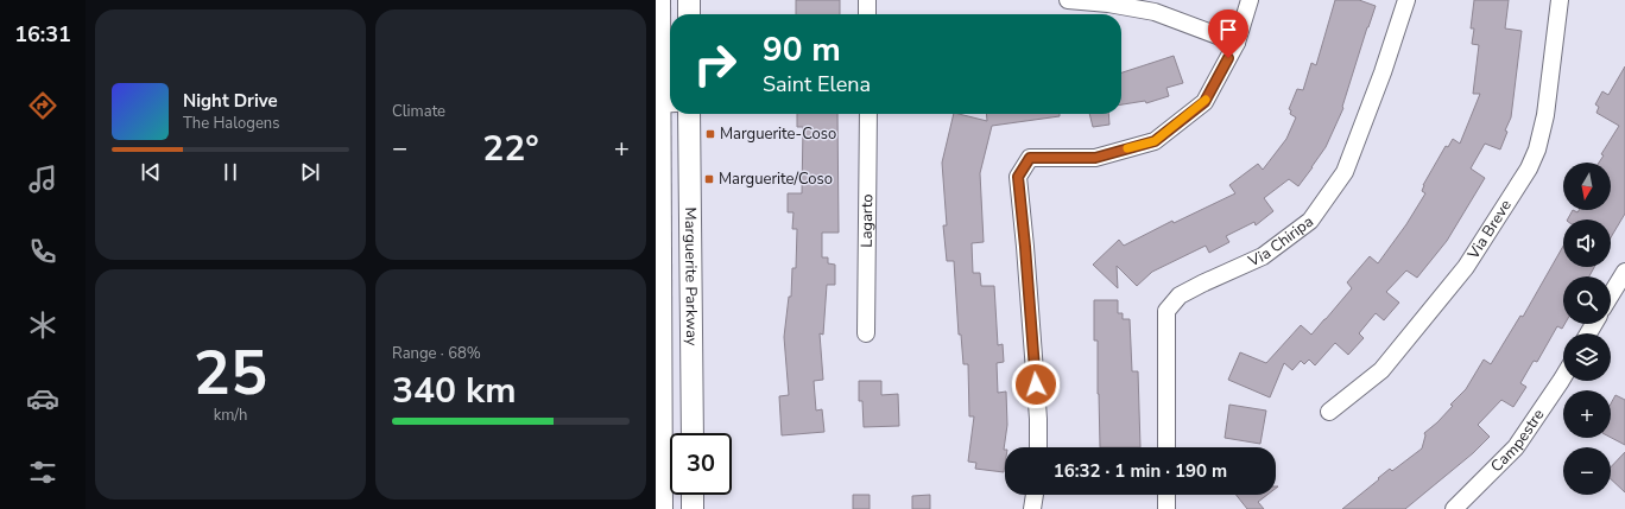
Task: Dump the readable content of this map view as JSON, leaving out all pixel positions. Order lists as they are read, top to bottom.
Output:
{
  "streets": {
    "main road": ["Marguerite Parkway"],
    "street": [
      "Lagarto",
      "Via Breve",
      "Via Chiripa",
      "Campestre"
    ]
  },
  "places": {
    "transit": ["Marguerite-Coso", "Marguerite/Coso"]
  },
  "north": "bottom",
  "page": {
    "tabs": "16:31",
    "tile": [
      "Climate",
      ["25", "km/h"],
      ["Range · 68%", "340 km"]
    ],
    "turn": ["90 m", "Saint Elena"],
    "song": ["Night Drive", "The Halogens"],
    "heat": ["−", "22°", "+"],
    "map_buttons": ["+", "−"],
    "limit": "30",
    "trip": "16:32 · 1 min · 190 m"
  }
}
